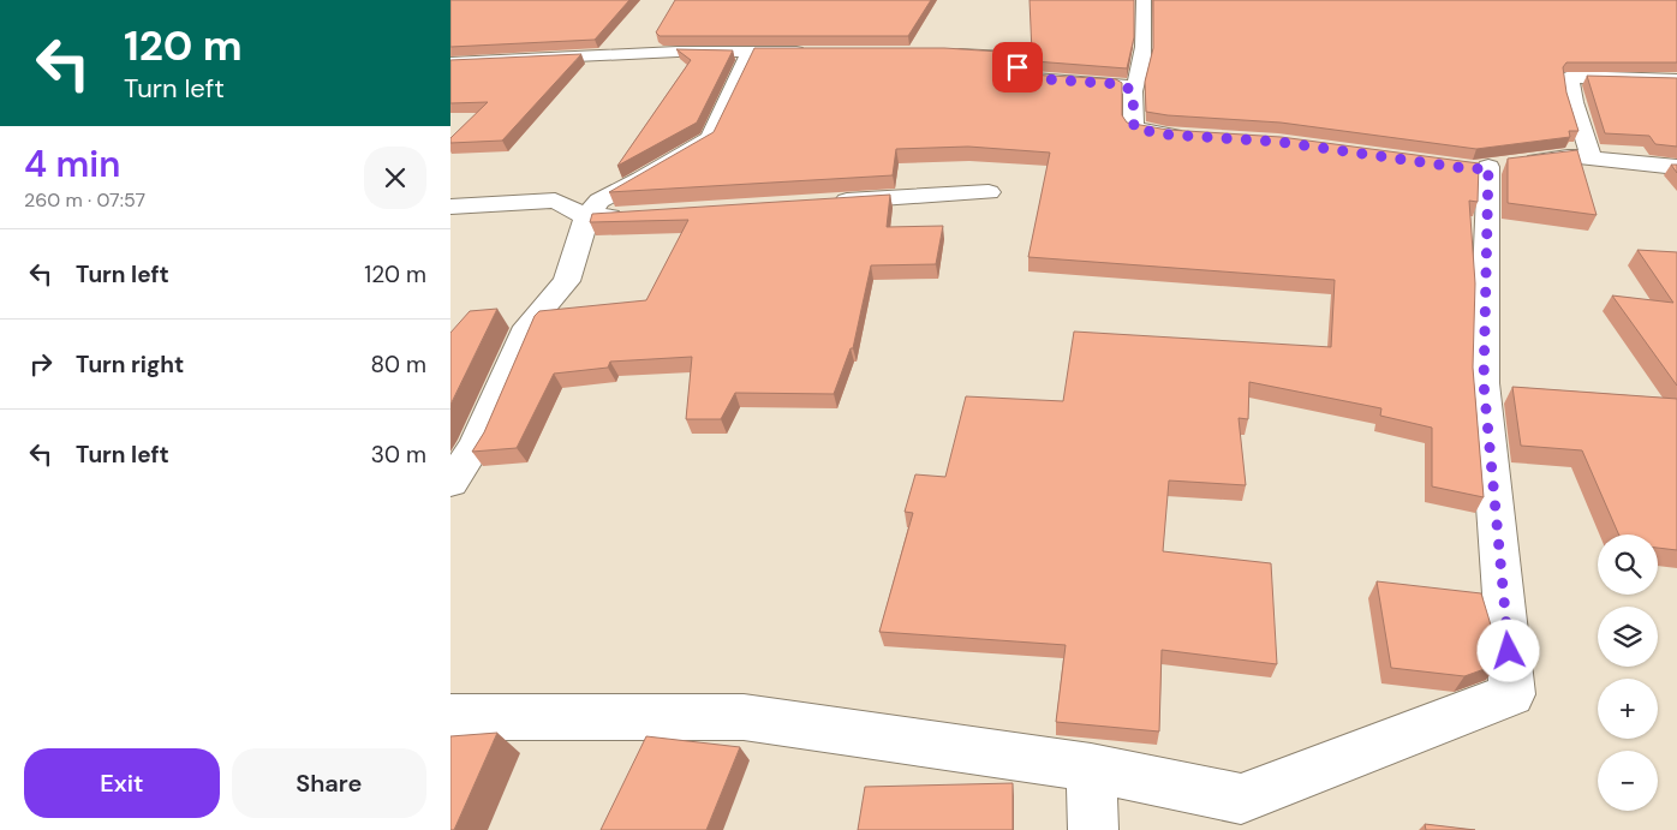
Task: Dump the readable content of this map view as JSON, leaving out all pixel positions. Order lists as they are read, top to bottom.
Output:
{
  "page": {
    "turn": ["120 m", "Turn left"],
    "heading": ["4 min", "260 m · 07:57"],
    "list": [
      {
        "name": "Turn left",
        "value": "120 m"
      },
      {
        "name": "Turn right",
        "value": "80 m"
      },
      {
        "name": "Turn left",
        "value": "30 m"
      }
    ],
    "map_buttons": ["+", "−"],
    "buttons": ["Exit", "Share"]
  }
}
